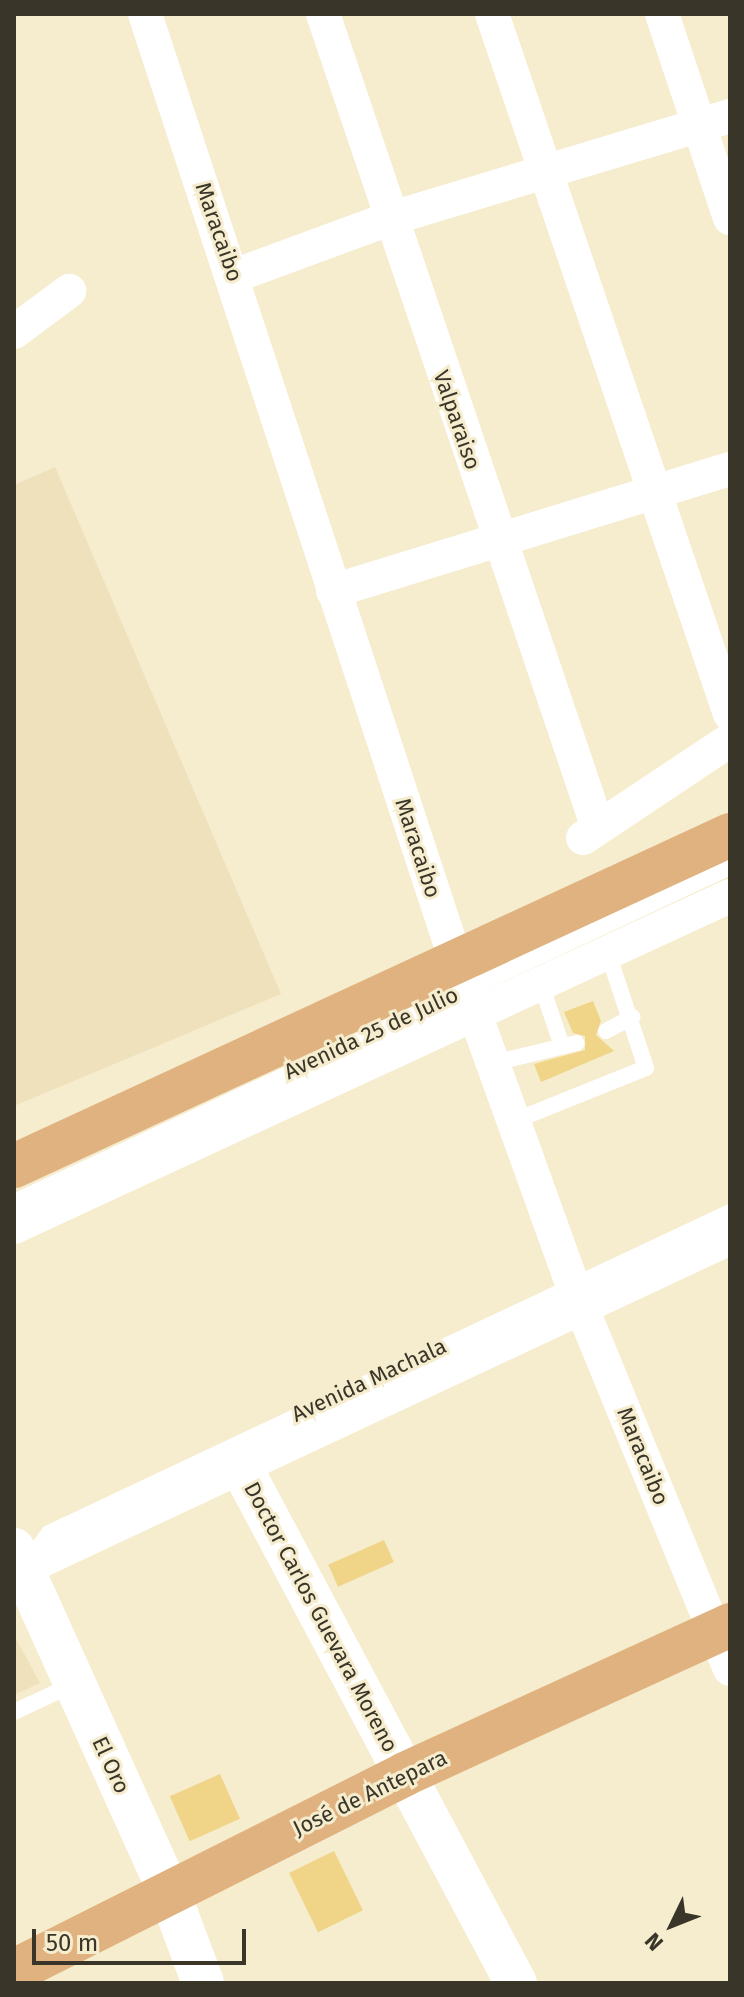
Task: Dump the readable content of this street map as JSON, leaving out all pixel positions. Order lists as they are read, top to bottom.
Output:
{
  "streets": {
    "main road": ["Avenida 25 de Julio", "José de Antepara"],
    "street": [
      "Maracaibo",
      "Valparaiso",
      "Avenida Machala",
      "Doctor Carlos Guevara Moreno",
      "El Oro"
    ]
  },
  "crossings": [
    ["Maracaibo", "Avenida 25 de Julio"],
    ["Maracaibo", "Avenida Machala"],
    ["Maracaibo", "José de Antepara"],
    ["Avenida Machala", "Doctor Carlos Guevara Moreno"],
    ["Avenida Machala", "El Oro"],
    ["Doctor Carlos Guevara Moreno", "José de Antepara"],
    ["El Oro", "José de Antepara"]
  ],
  "scale_bar": "50 m",
  "north": "bottom left"
}
